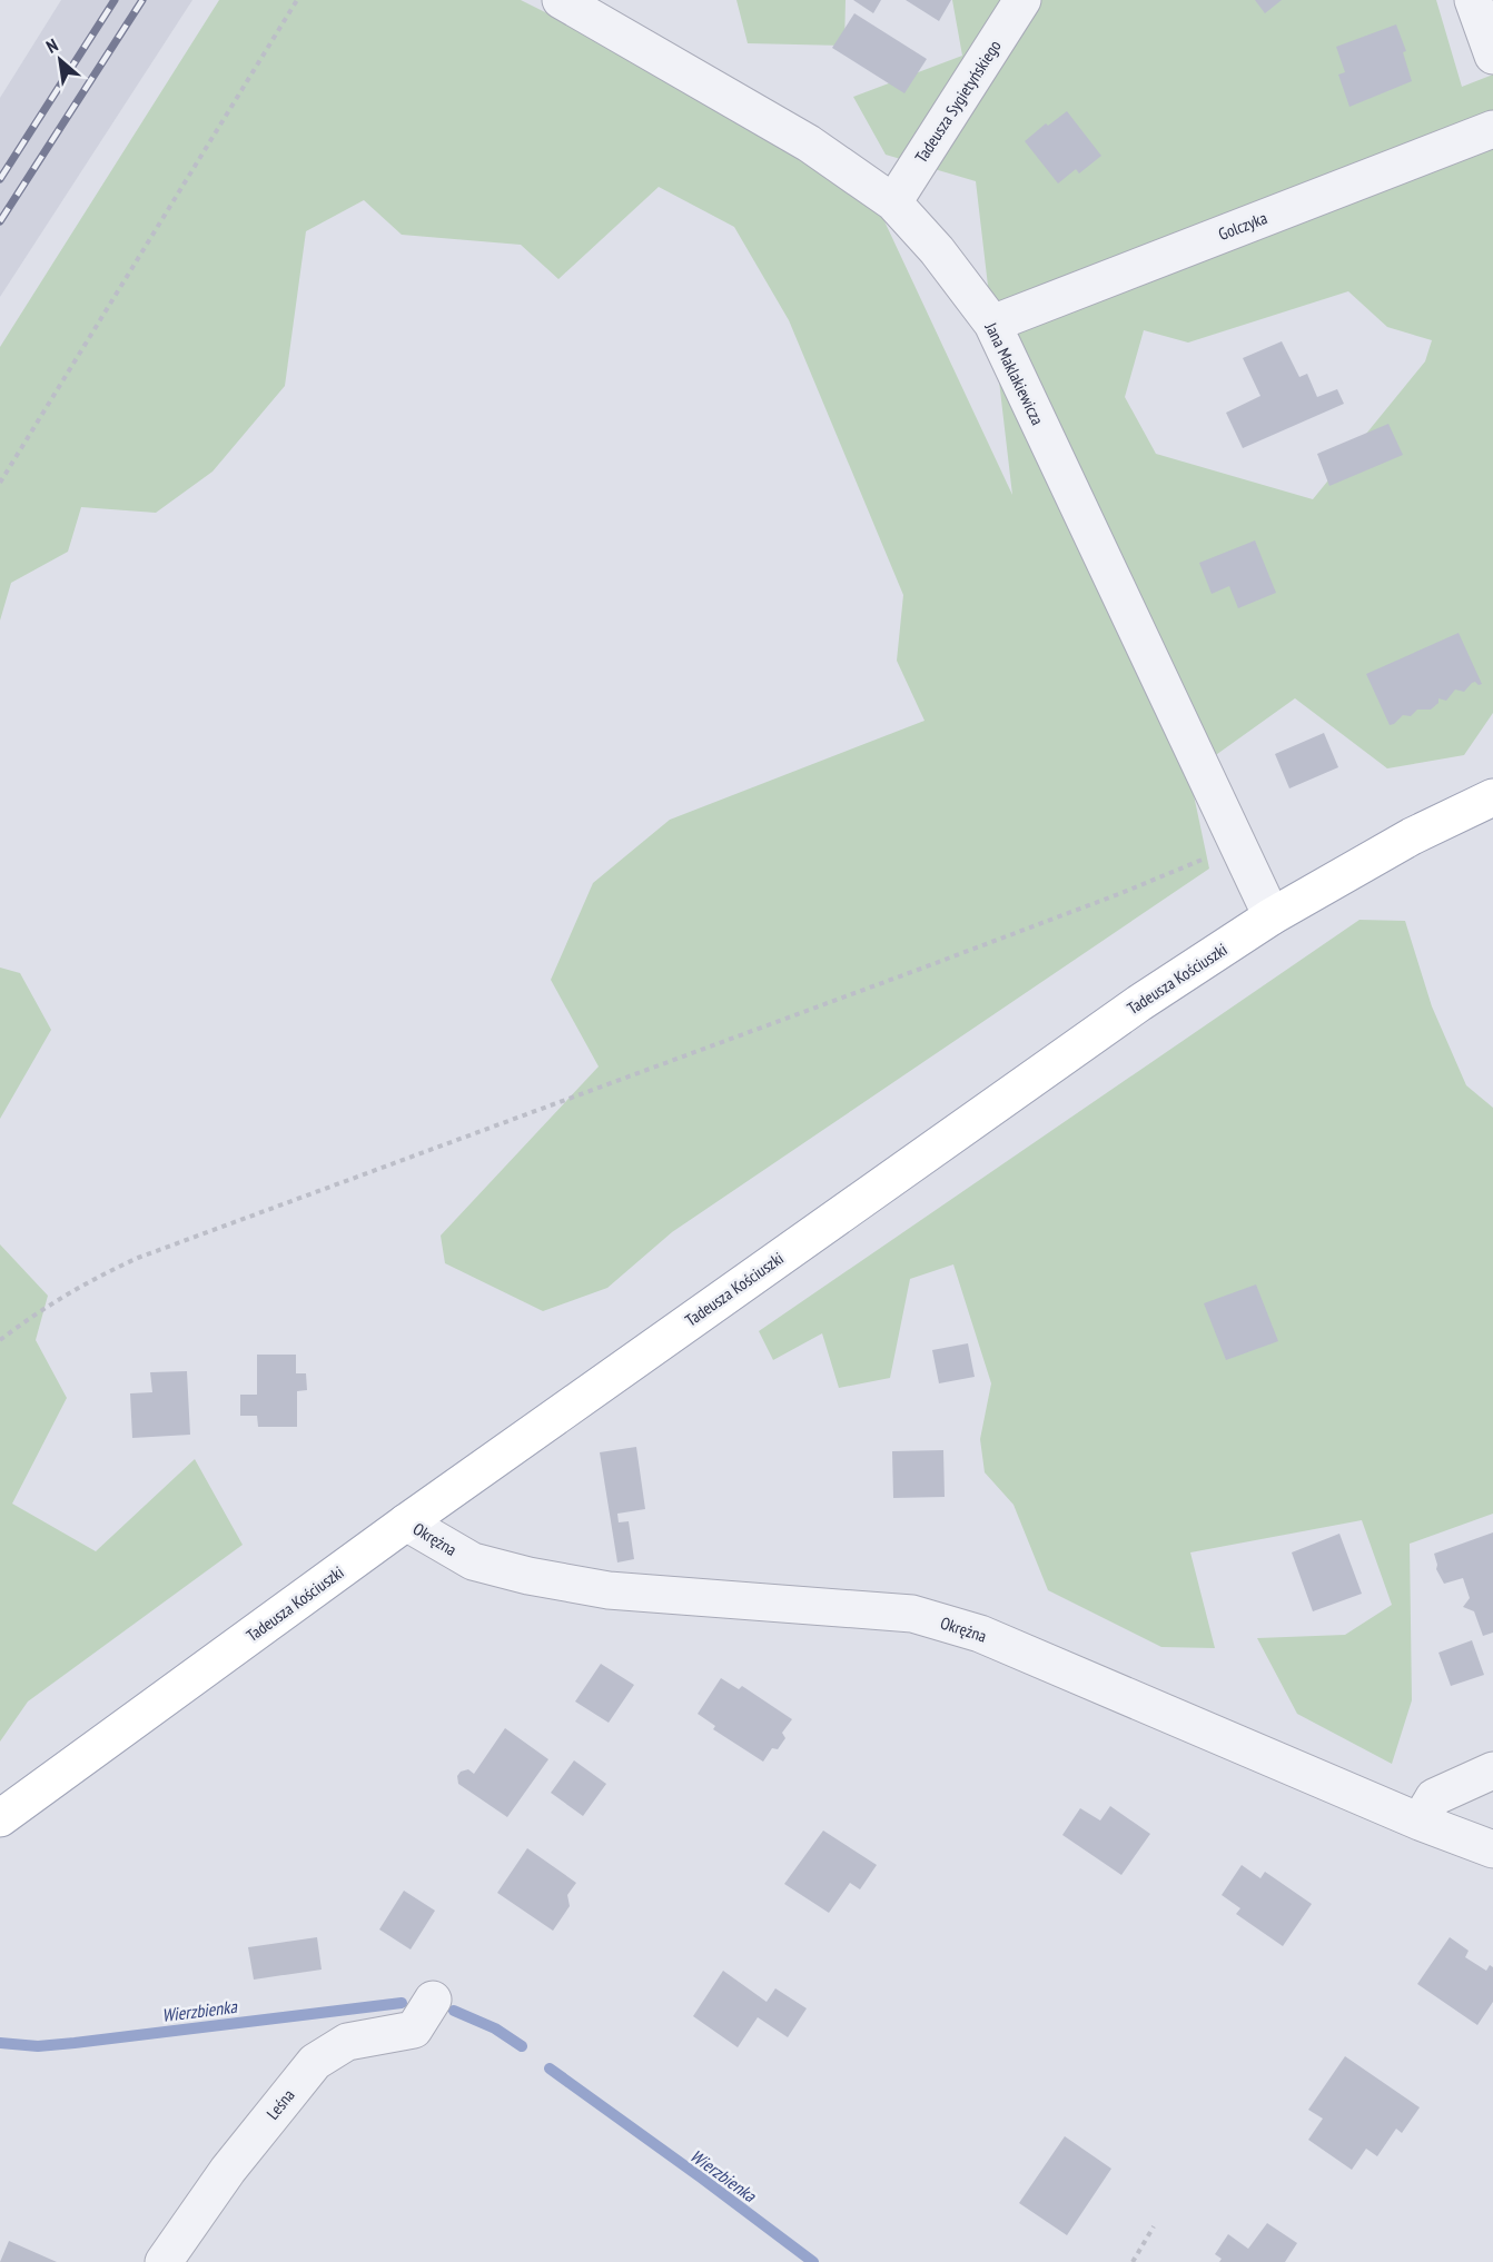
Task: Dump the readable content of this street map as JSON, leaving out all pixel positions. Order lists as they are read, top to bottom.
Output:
{
  "streets": {
    "main road": ["Tadeusza Kościuszki"],
    "street": [
      "Tadeusza Sygietyńskiego",
      "Golczyka",
      "Jana Maklakiewicza",
      "Okrężna",
      "Leśna"
    ]
  },
  "crossings": [
    ["Tadeusza Sygietyńskiego", "Jana Maklakiewicza"],
    ["Golczyka", "Jana Maklakiewicza"],
    ["Jana Maklakiewicza", "Tadeusza Kościuszki"],
    ["Tadeusza Kościuszki", "Okrężna"]
  ],
  "water": ["Wierzbienka"],
  "north": "top left"
}
